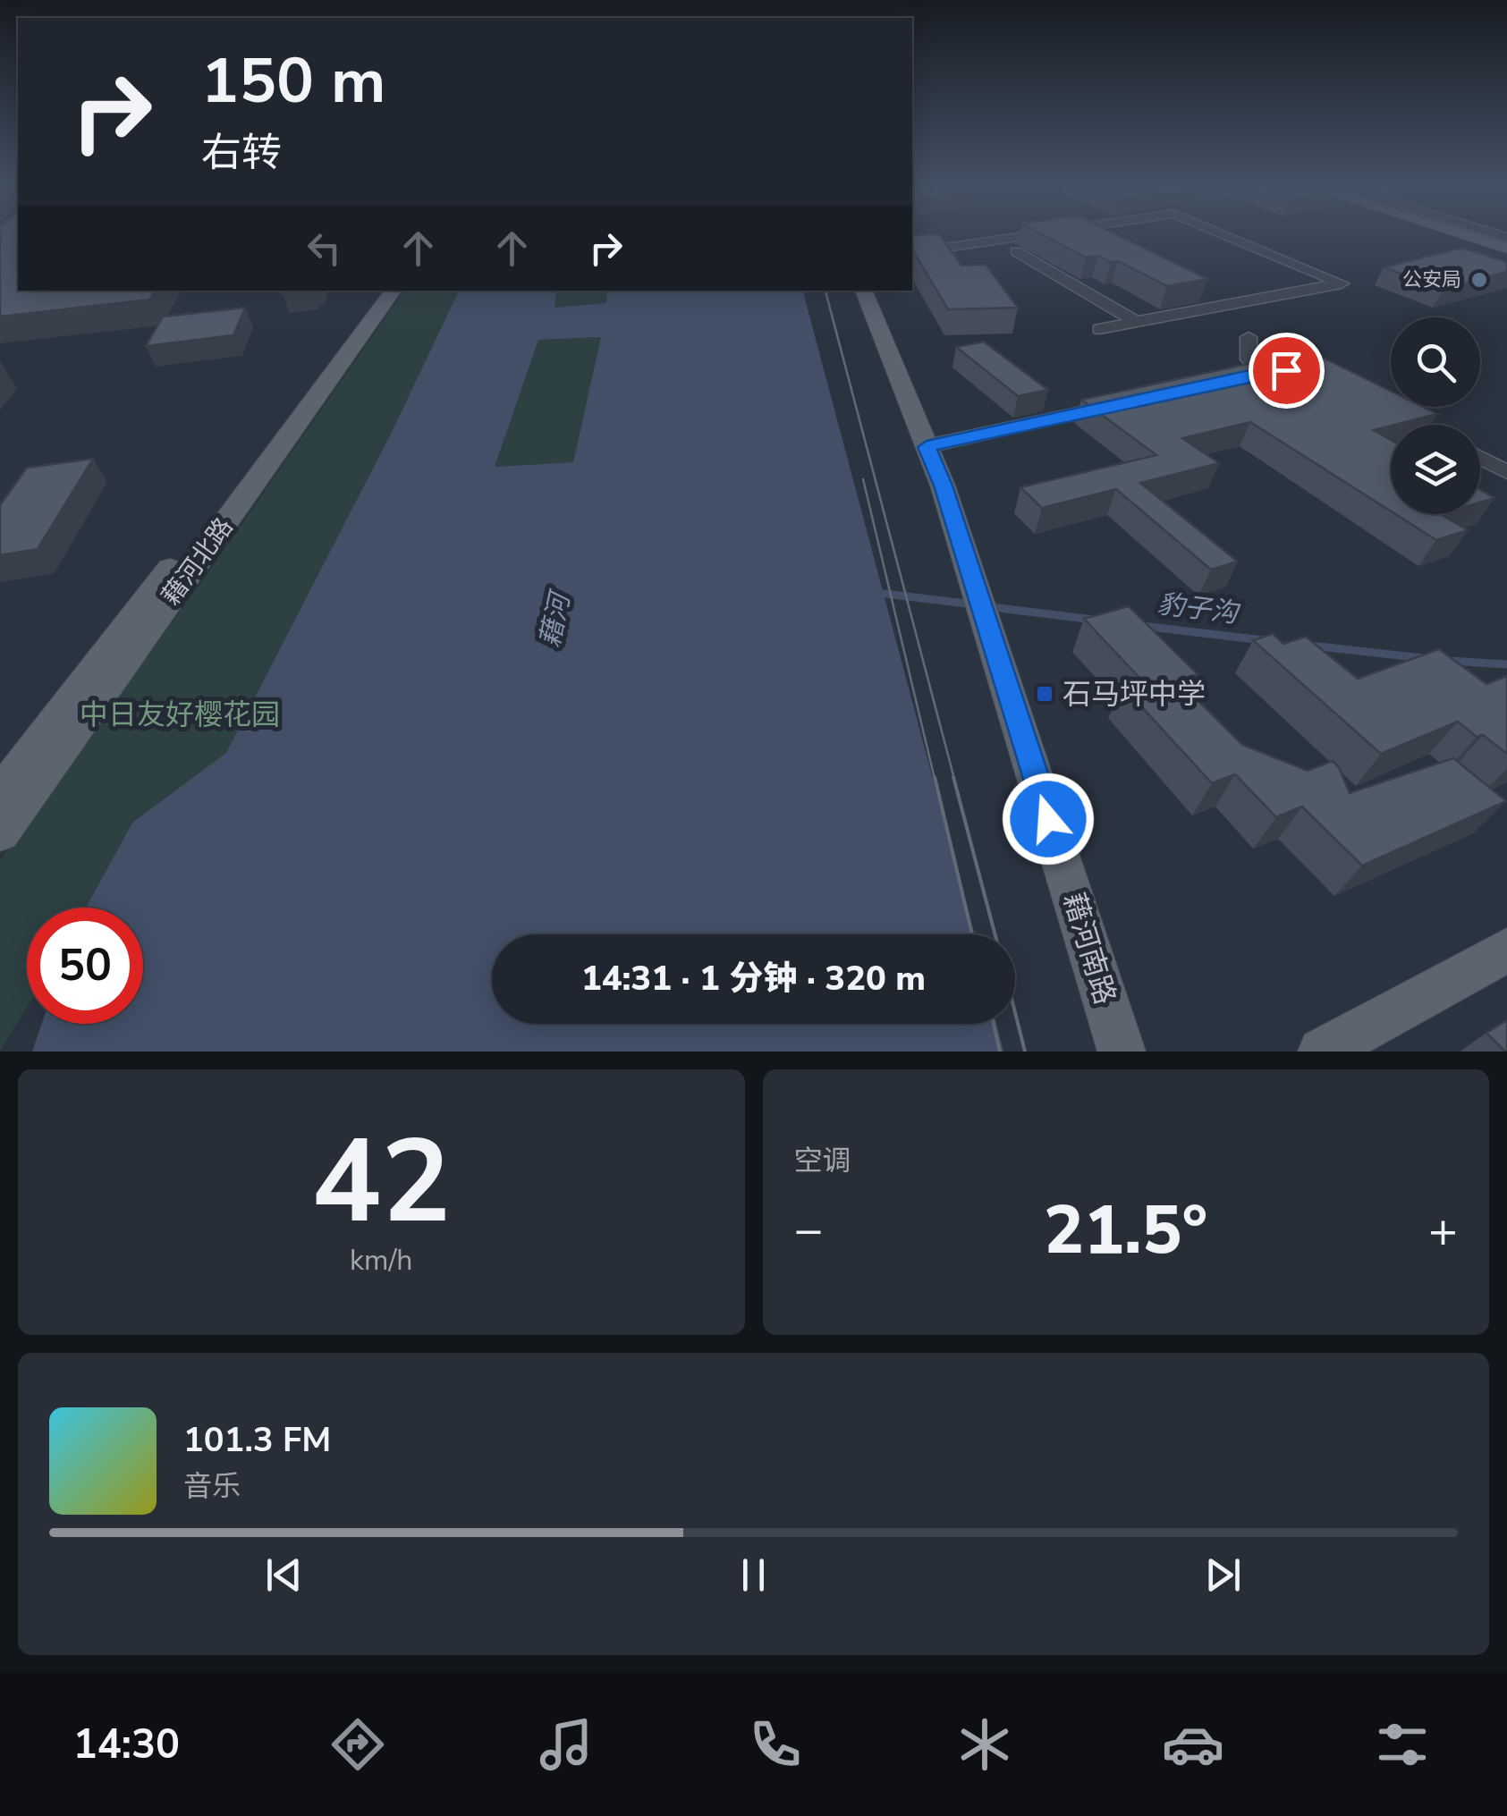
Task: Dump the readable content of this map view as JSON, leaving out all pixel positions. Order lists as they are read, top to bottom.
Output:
{
  "streets": {
    "main road": ["藉河北路", "藉河南路"]
  },
  "water": ["豹子沟", "藉河"],
  "parks": ["中日友好樱花园"],
  "places": {
    "other": ["公安局"],
    "transit": ["石马坪中学"]
  },
  "page": {
    "turn": ["150 m", "右转"],
    "limit": "50",
    "trip": "14:31 · 1 分钟 · 320 m",
    "tile": [
      ["42", "km/h"],
      "空调"
    ],
    "heat": ["−", "21.5°", "+"],
    "song": ["101.3 FM", "音乐"],
    "tabs": "14:30"
  }
}
